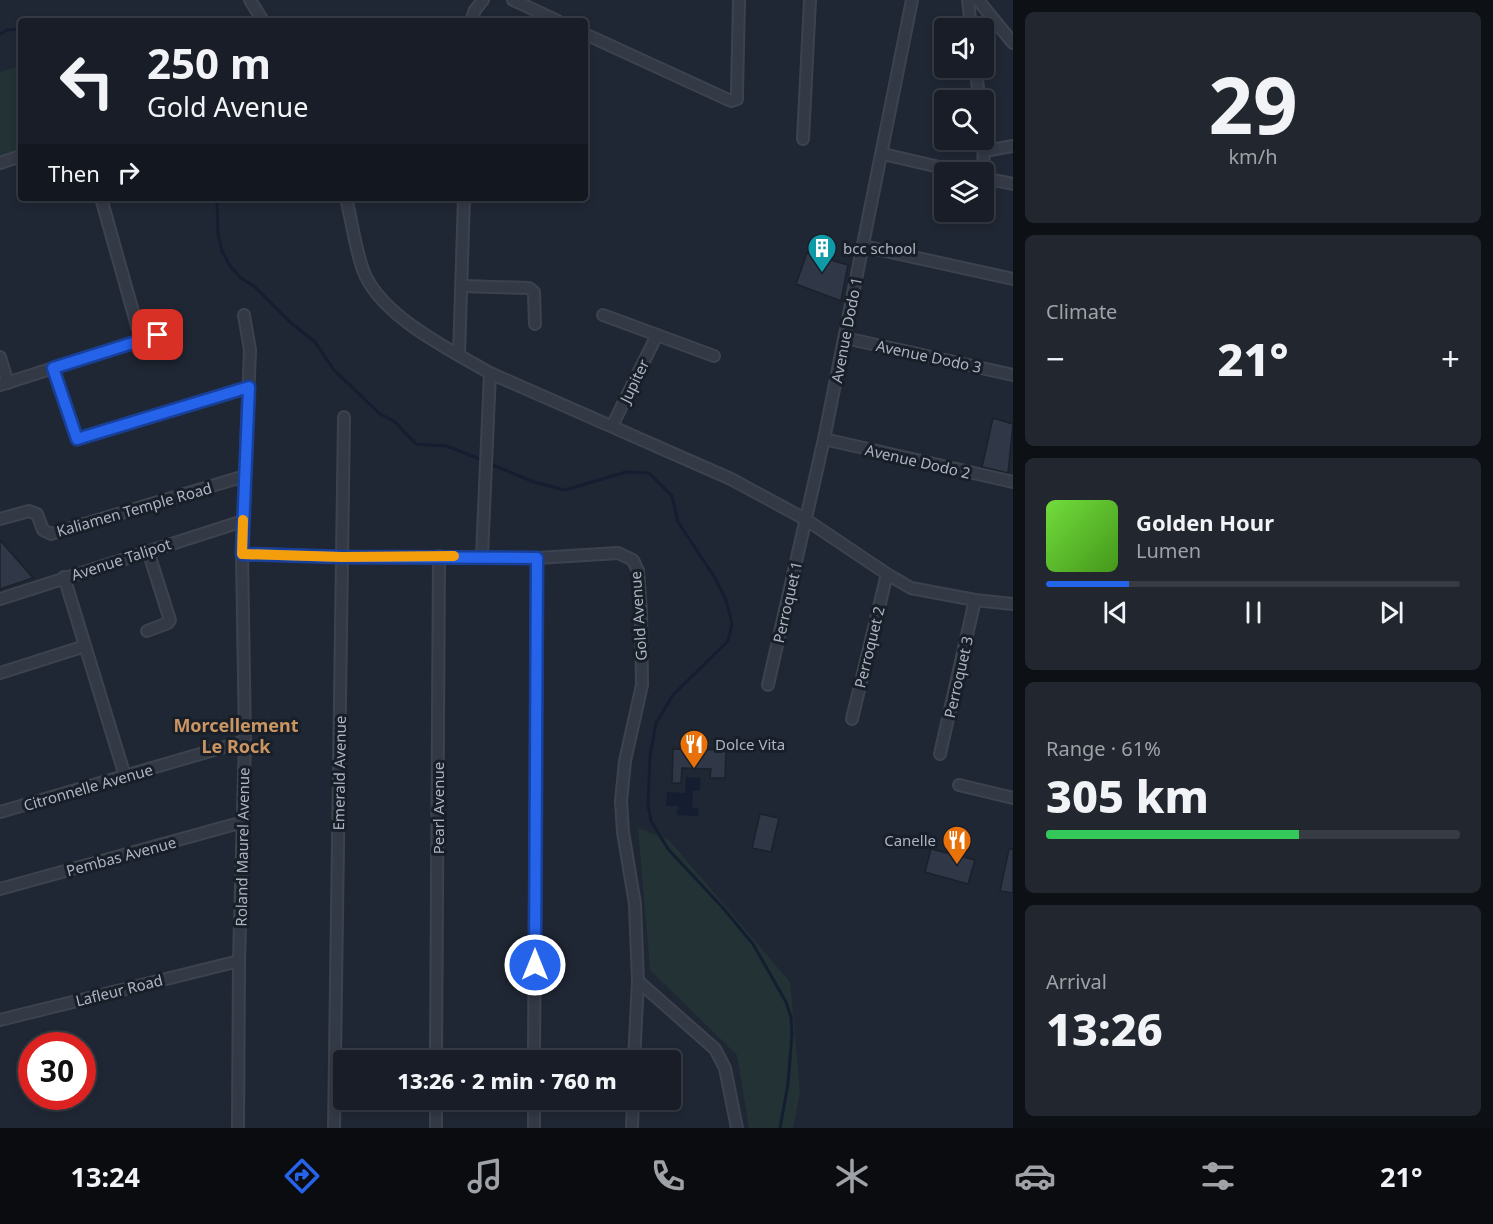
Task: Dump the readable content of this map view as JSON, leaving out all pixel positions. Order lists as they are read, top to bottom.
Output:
{
  "streets": {
    "street": [
      "Avenue Dodo 1",
      "Avenue Dodo 3",
      "Jupiter",
      "Avenue Dodo 2",
      "Kaliamen Temple Road",
      "Avenue Talipot",
      "Perroquet 1",
      "Gold Avenue",
      "Perroquet 2",
      "Perroquet 3",
      "Emerald Avenue",
      "Citronnelle Avenue",
      "Pearl Avenue",
      "Roland Maurel Avenue",
      "Pembas Avenue",
      "Lafleur Road"
    ]
  },
  "crossings": [
    ["Avenue Dodo 1", "Avenue Dodo 3"],
    ["Avenue Dodo 1", "Avenue Dodo 2"],
    ["Avenue Dodo 1", "Perroquet 1"],
    ["Kaliamen Temple Road", "Roland Maurel Avenue"],
    ["Avenue Talipot", "Roland Maurel Avenue"],
    ["Gold Avenue", "Emerald Avenue"],
    ["Gold Avenue", "Pearl Avenue"],
    ["Gold Avenue", "Roland Maurel Avenue"],
    ["Citronnelle Avenue", "Roland Maurel Avenue"],
    ["Roland Maurel Avenue", "Pembas Avenue"],
    ["Roland Maurel Avenue", "Lafleur Road"]
  ],
  "districts": ["Morcellement Le Rock"],
  "places": {
    "building": ["bcc school"],
    "restaurant": ["Dolce Vita", "Canelle"]
  },
  "page": {
    "tile": [
      ["29", "km/h"],
      "Climate",
      ["Range · 61%", "305 km"],
      ["Arrival", "13:26"]
    ],
    "turn": ["250 m", "Gold Avenue"],
    "then": "Then",
    "heat": ["−", "21°", "+"],
    "song": ["Golden Hour", "Lumen"],
    "limit": "30",
    "trip": "13:26 · 2 min · 760 m",
    "tabs": ["13:24", "21°"]
  }
}
